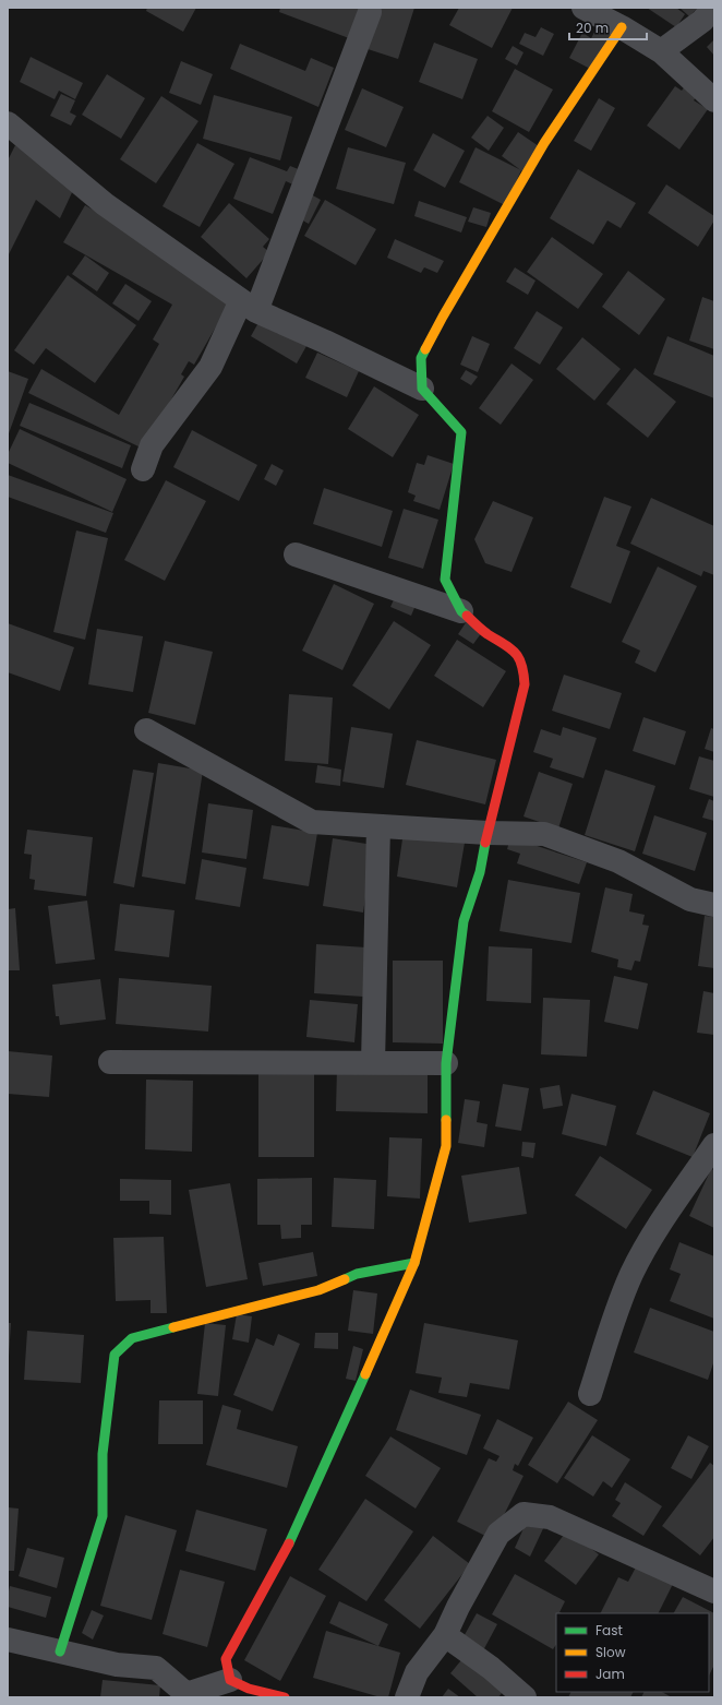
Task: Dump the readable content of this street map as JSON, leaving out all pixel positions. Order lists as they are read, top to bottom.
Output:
{
  "legend": ["Fast", "Slow", "Jam"],
  "scale_bar": "20 m"
}
